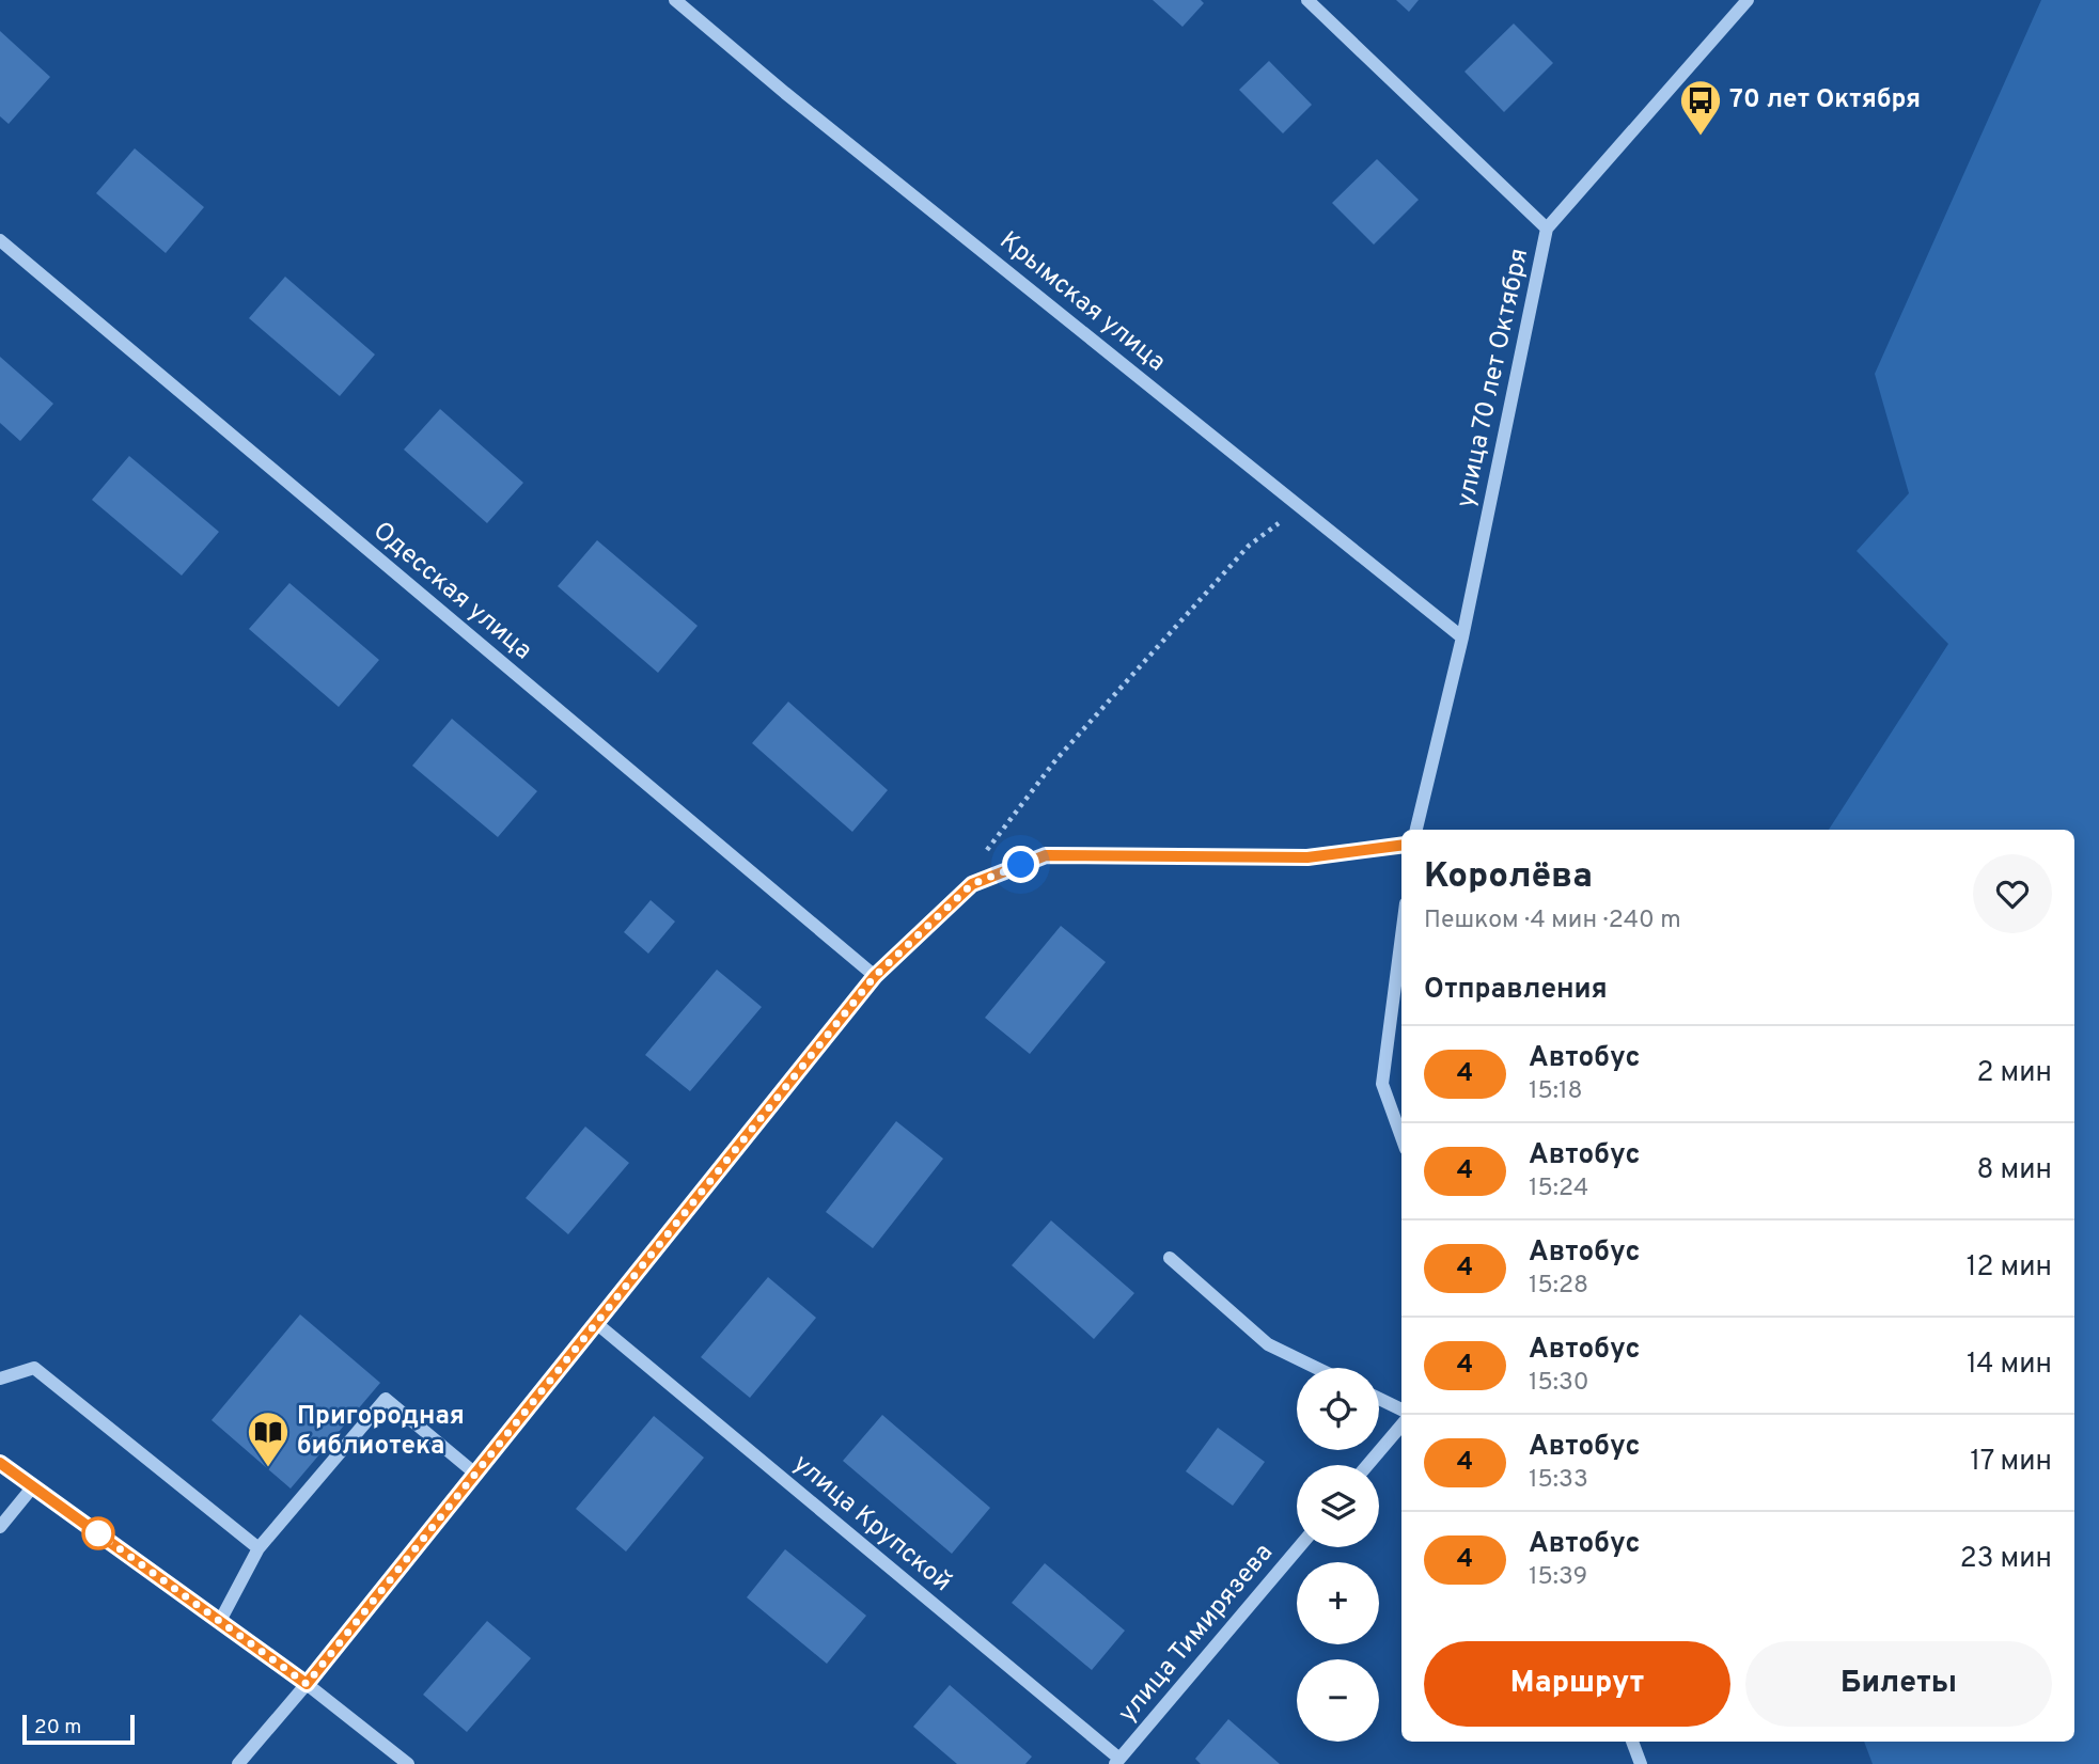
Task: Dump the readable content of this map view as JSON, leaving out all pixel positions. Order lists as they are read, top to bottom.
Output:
{
  "streets": {
    "street": [
      "Крымская улица",
      "улица 70 лет Октября",
      "Одесская улица",
      "улица Крупской",
      "улица Тимирязева"
    ]
  },
  "crossings": [
    ["Крымская улица", "улица 70 лет Октября"],
    ["улица Крупской", "улица Тимирязева"]
  ],
  "places": {
    "bus stop": ["70 лет Октября"],
    "library": ["Пригородная библиотека"]
  },
  "lines": ["bus line 4"],
  "scale_bar": "20 m",
  "page": {
    "heading": [
      ["Королёва", "Пешком · 4 мин · 240 m"],
      "Отправления"
    ],
    "list": [
      {
        "mark": "4",
        "name": "Автобус",
        "note": "15:18",
        "value": "2 мин"
      },
      {
        "mark": "4",
        "name": "Автобус",
        "note": "15:24",
        "value": "8 мин"
      },
      {
        "mark": "4",
        "name": "Автобус",
        "note": "15:28",
        "value": "12 мин"
      },
      {
        "mark": "4",
        "name": "Автобус",
        "note": "15:30",
        "value": "14 мин"
      },
      {
        "mark": "4",
        "name": "Автобус",
        "note": "15:33",
        "value": "17 мин"
      },
      {
        "mark": "4",
        "name": "Автобус",
        "note": "15:39",
        "value": "23 мин"
      }
    ],
    "map_buttons": ["+", "−"],
    "buttons": ["Маршрут", "Билеты"],
    "scale": "20 m"
  }
}
